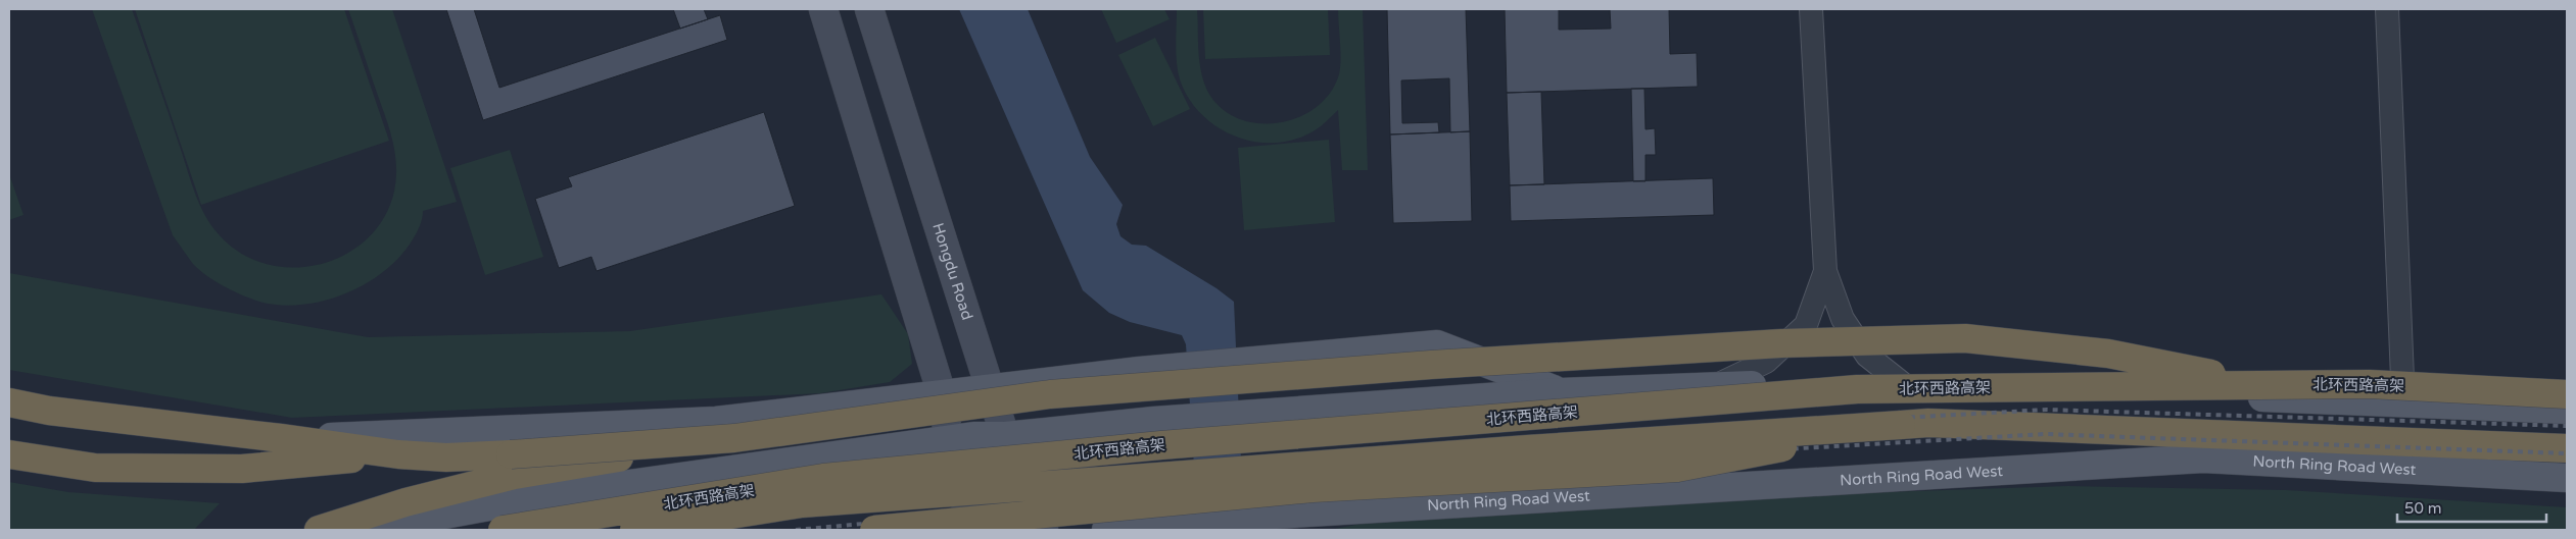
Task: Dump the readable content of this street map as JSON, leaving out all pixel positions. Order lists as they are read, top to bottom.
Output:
{
  "streets": {
    "highway": ["北环西路高架"],
    "main road": ["Hongdu Road", "North Ring Road West"]
  },
  "scale_bar": "50 m"
}
